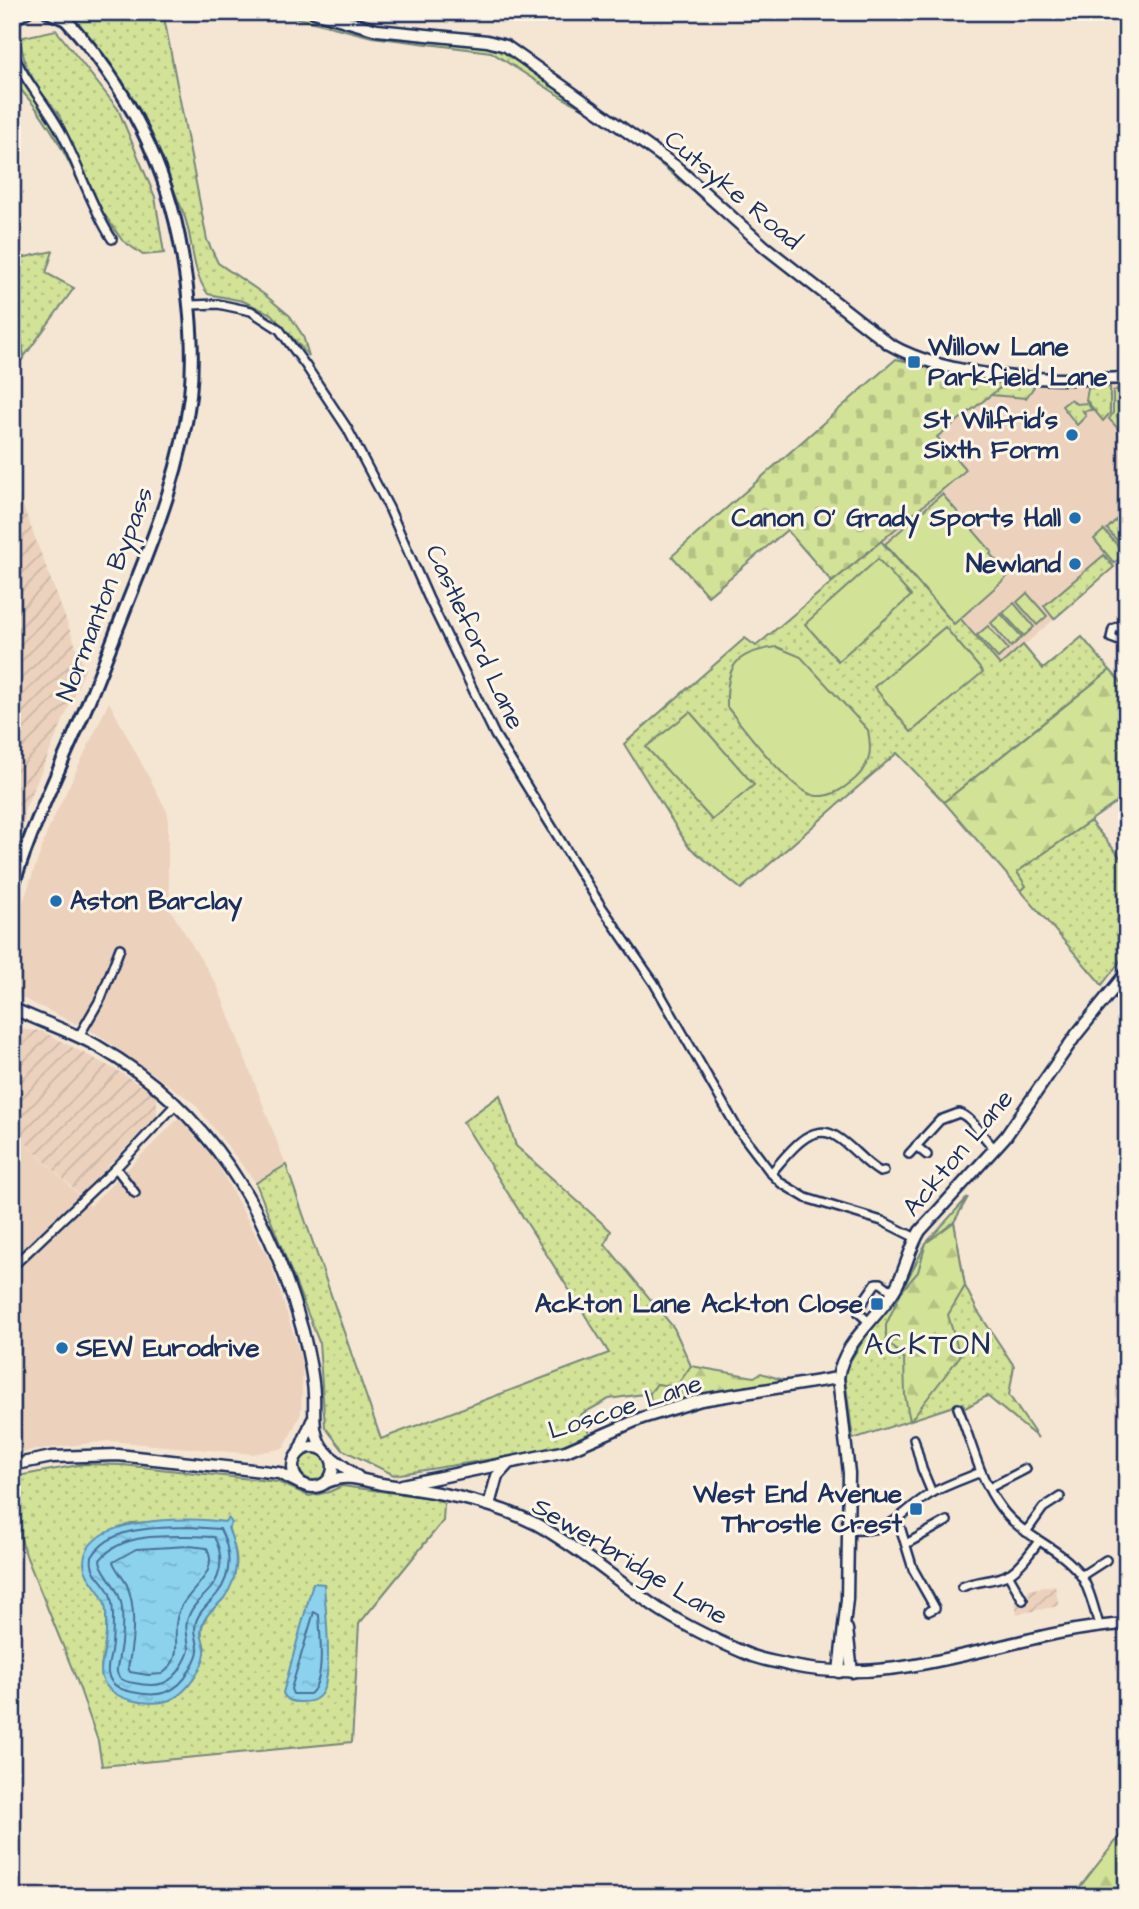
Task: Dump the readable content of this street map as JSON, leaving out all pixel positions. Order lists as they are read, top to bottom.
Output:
{
  "streets": {
    "main road": [
      "Cutsyke Road",
      "Normanton Bypass",
      "Ackton Lane",
      "Loscoe Lane",
      "Sewerbridge Lane"
    ],
    "street": ["Castleford Lane"]
  },
  "crossings": [
    ["Normanton Bypass", "Castleford Lane"],
    ["Castleford Lane", "Ackton Lane"],
    ["Ackton Lane", "Loscoe Lane"],
    ["Ackton Lane", "Sewerbridge Lane"],
    ["Loscoe Lane", "Sewerbridge Lane"]
  ],
  "districts": ["ACKTON"],
  "places": {
    "transit": ["Willow Lane Parkfield Lane", "Ackton Lane Ackton Close", "West End Avenue Throstle Crest"],
    "other": [
      "St Wilfrid's Sixth Form",
      "Canon O' Grady Sports Hall",
      "Newland",
      "Aston Barclay",
      "SEW Eurodrive"
    ]
  }
}
